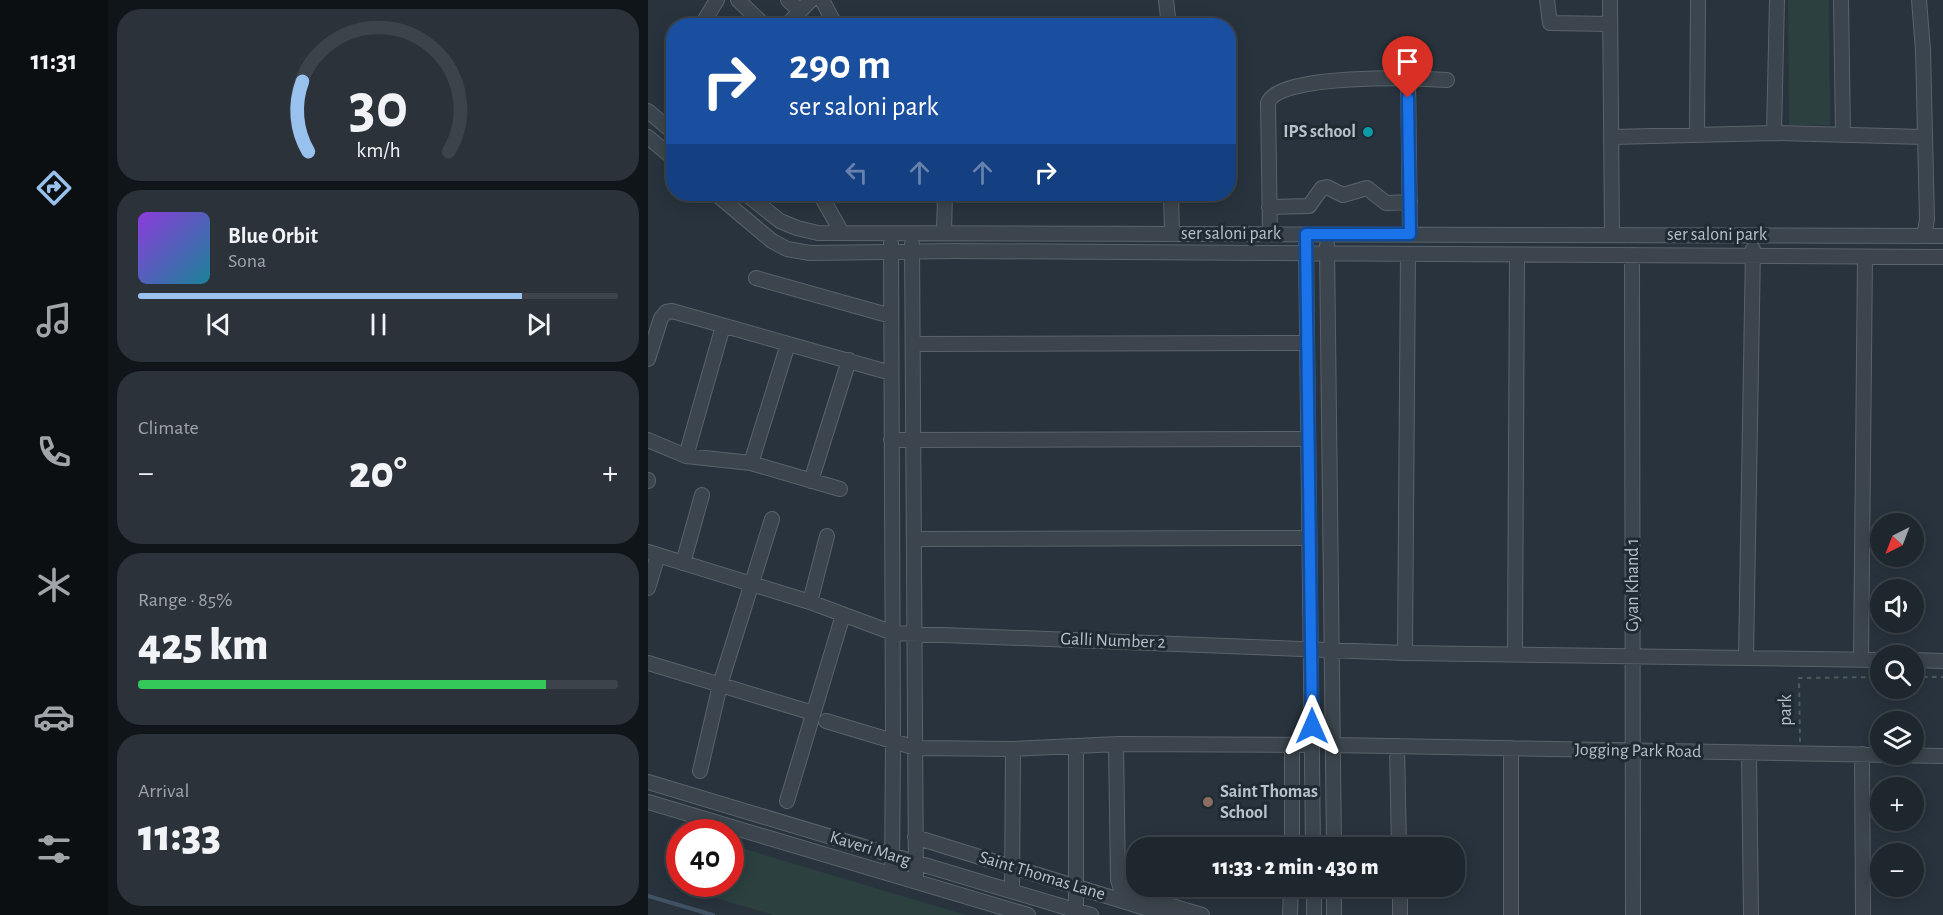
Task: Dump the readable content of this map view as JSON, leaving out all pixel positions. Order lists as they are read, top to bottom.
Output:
{
  "streets": {
    "street": [
      "ser saloni park",
      "Gyan Khand 1",
      "Galli Number 2",
      "Jogging Park Road",
      "Kaveri Marg",
      "Saint Thomas Lane"
    ],
    "path": ["park"]
  },
  "crossings": [
    ["Gyan Khand 1", "Galli Number 2"],
    ["Gyan Khand 1", "Jogging Park Road"]
  ],
  "places": ["IPS school", "Saint Thomas School"],
  "north": "bottom left",
  "page": {
    "tabs": "11:31",
    "turn": ["290 m", "ser saloni park"],
    "song": ["Blue Orbit", "Sona"],
    "tile": [
      "Climate",
      ["Range · 85%", "425 km"],
      ["Arrival", "11:33"]
    ],
    "heat": ["−", "20°", "+"],
    "map_buttons": ["+", "−"],
    "limit": "40",
    "trip": "11:33 · 2 min · 430 m",
    "gauge": ["30", "km/h"]
  }
}
